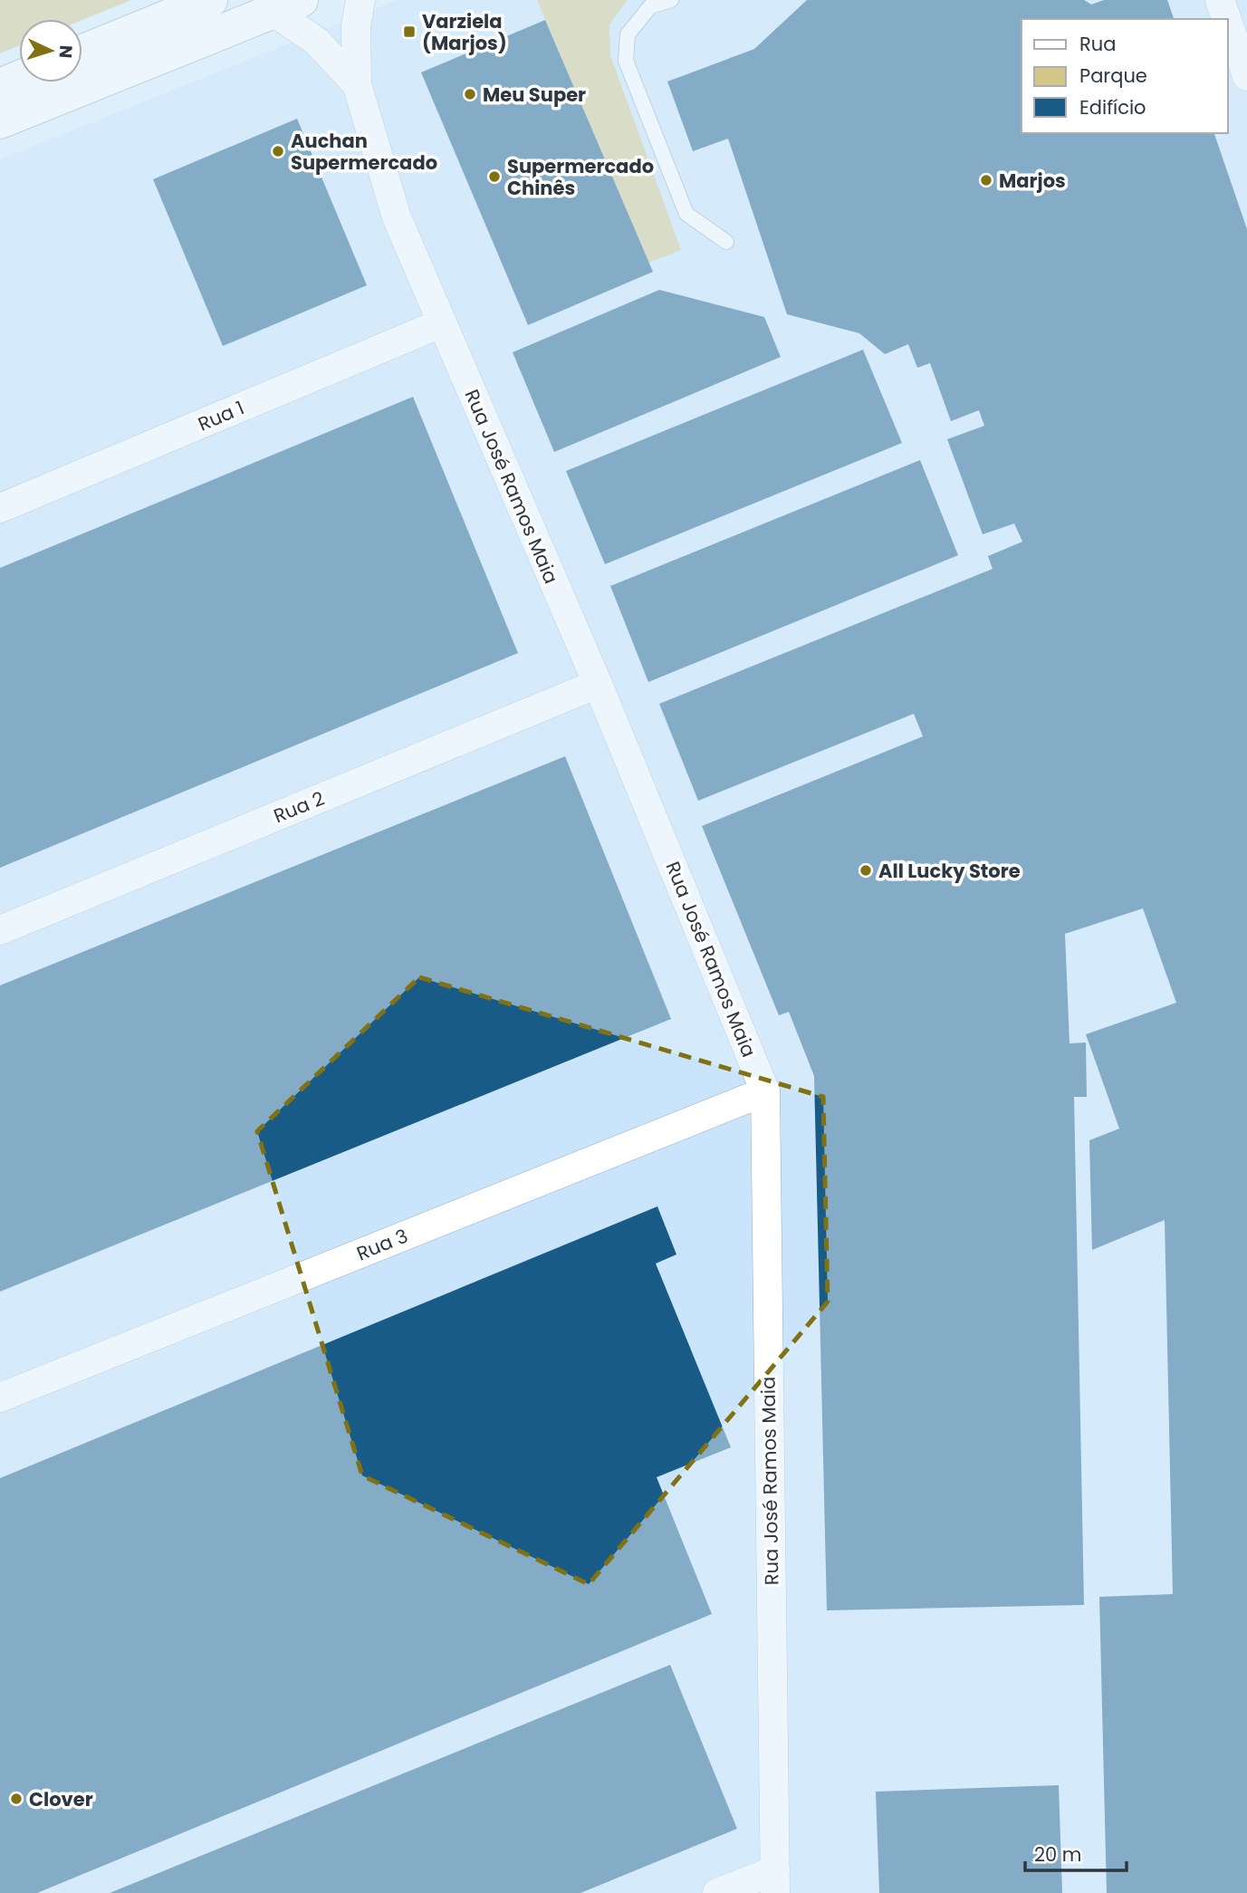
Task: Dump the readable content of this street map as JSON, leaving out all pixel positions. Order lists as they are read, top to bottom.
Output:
{
  "streets": {
    "street": [
      "Rua 1",
      "Rua José Ramos Maia",
      "Rua 2",
      "Rua 3"
    ]
  },
  "crossings": [
    ["Rua 1", "Rua José Ramos Maia"],
    ["Rua José Ramos Maia", "Rua 2"],
    ["Rua José Ramos Maia", "Rua 3"]
  ],
  "places": {
    "transit": ["Varziela (Marjos)"],
    "other": [
      "Meu Super",
      "Auchan Supermercado",
      "Supermercado Chinês",
      "Marjos",
      "All Lucky Store",
      "Clover"
    ]
  },
  "legend": ["Rua", "Parque", "Edifício"],
  "scale_bar": "20 m",
  "north": "right"
}
